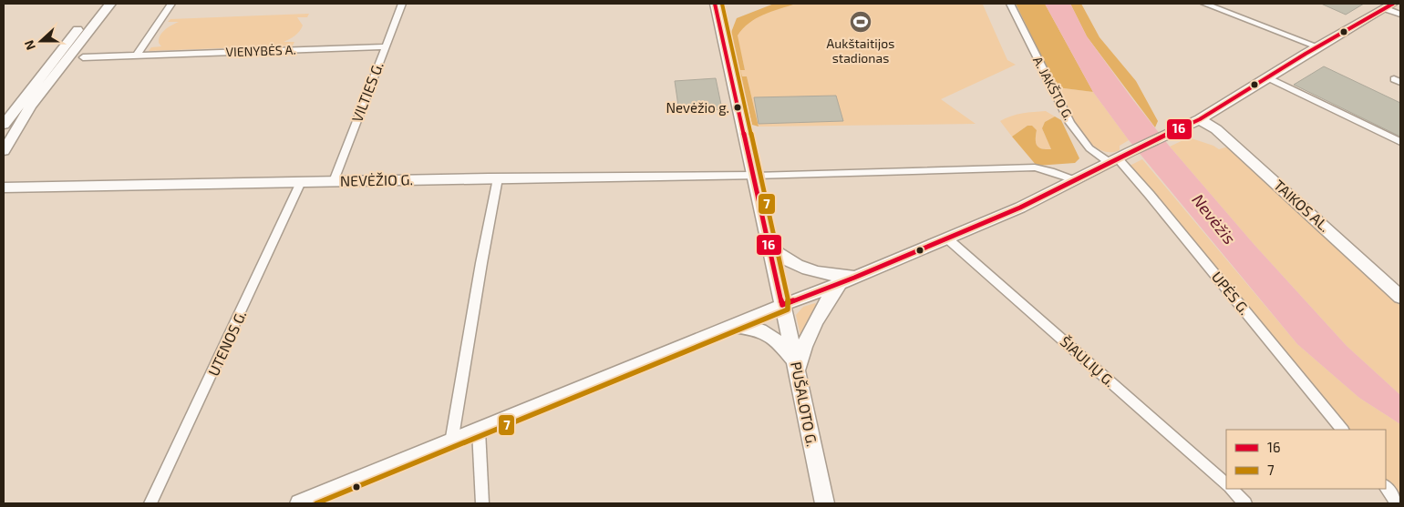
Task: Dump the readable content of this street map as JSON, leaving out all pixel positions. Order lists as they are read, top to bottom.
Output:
{
  "streets": {
    "main road": ["TAIKOS AL.", "PUŠALOTO G."],
    "street": [
      "VIENYBĖS A.",
      "A. JAKŠTO G.",
      "VILTIES G.",
      "NEVĖŽIO G.",
      "UPĖS G.",
      "UTENOS G.",
      "ŠIAULIŲ G."
    ]
  },
  "crossings": [
    ["VIENYBĖS A.", "VILTIES G."],
    ["A. JAKŠTO G.", "UPĖS G."],
    ["VILTIES G.", "NEVĖŽIO G."],
    ["NEVĖŽIO G.", "UTENOS G."],
    ["NEVĖŽIO G.", "PUŠALOTO G."]
  ],
  "water": ["Nevėžis"],
  "places": {
    "sports": ["Aukštaitijos stadionas"],
    "other": ["Nevėžio g."]
  },
  "lines": ["transit line 16", "transit line 7"],
  "legend": ["16", "7"],
  "north": "left"
}
